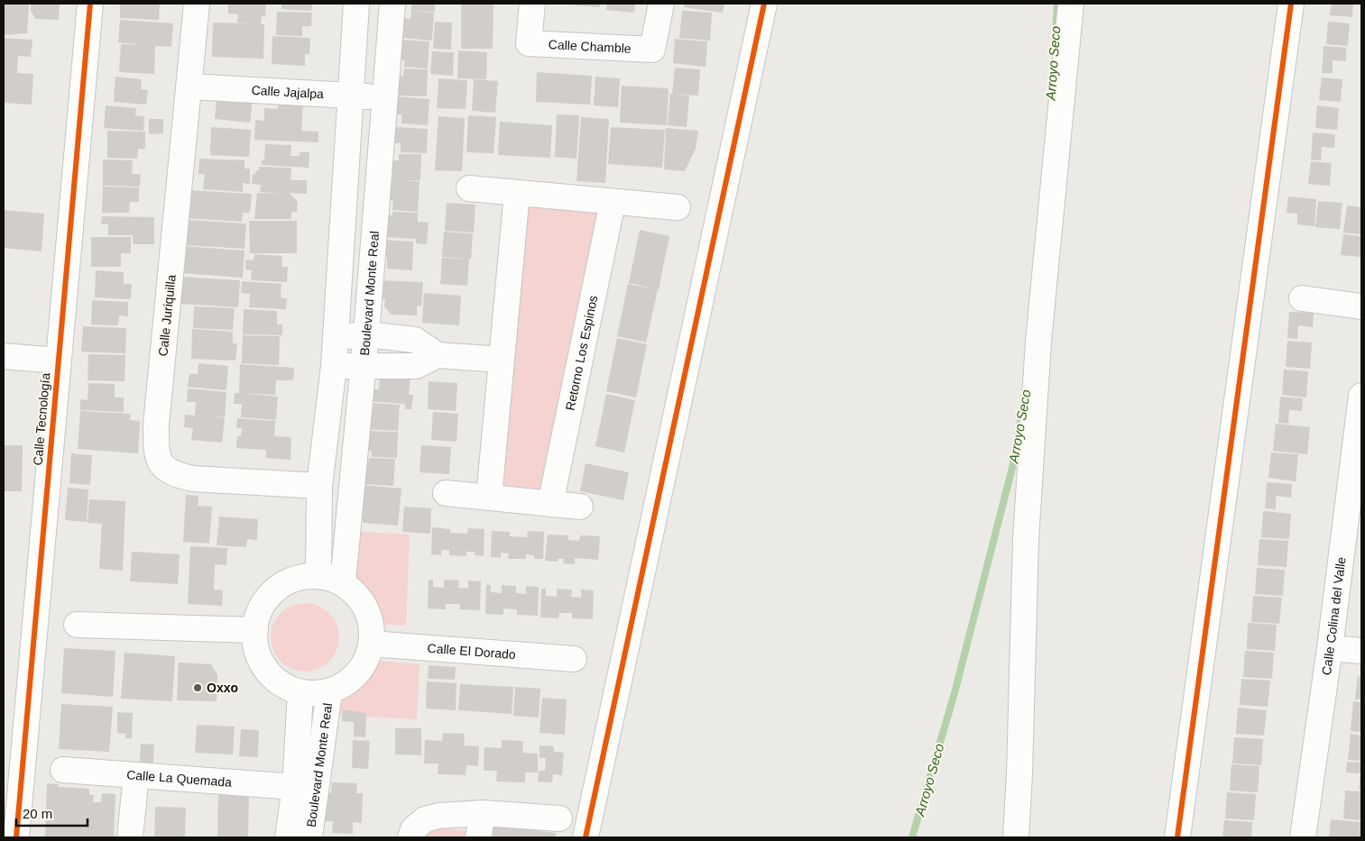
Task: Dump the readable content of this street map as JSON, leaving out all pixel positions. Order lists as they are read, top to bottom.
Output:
{
  "streets": {
    "street": [
      "Calle Chamble",
      "Calle Jajalpa",
      "Boulevard Monte Real",
      "Calle Juriquilla",
      "Retorno Los Espinos",
      "Calle Tecnología",
      "Calle Colina del Valle",
      "Calle El Dorado",
      "Calle La Quemada"
    ]
  },
  "crossings": [
    ["Calle Jajalpa", "Boulevard Monte Real"],
    ["Calle Jajalpa", "Calle Juriquilla"],
    ["Boulevard Monte Real", "Calle El Dorado"],
    ["Boulevard Monte Real", "Calle La Quemada"]
  ],
  "water": ["Arroyo Seco"],
  "places": ["Oxxo"],
  "scale_bar": "20 m"
}
